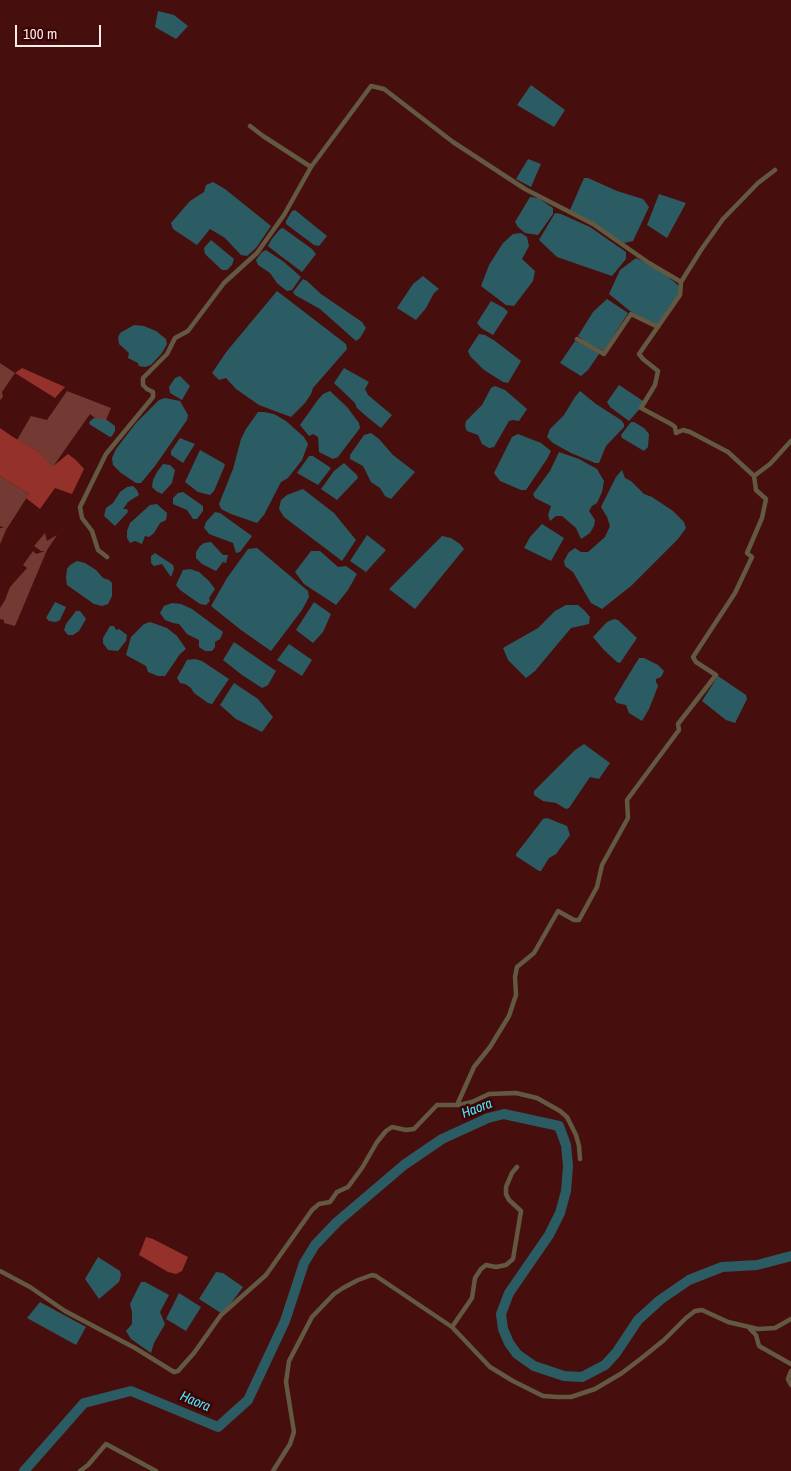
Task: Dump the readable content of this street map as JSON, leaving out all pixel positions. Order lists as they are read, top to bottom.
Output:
{
  "water": ["Haora"],
  "scale_bar": "100 m"
}
